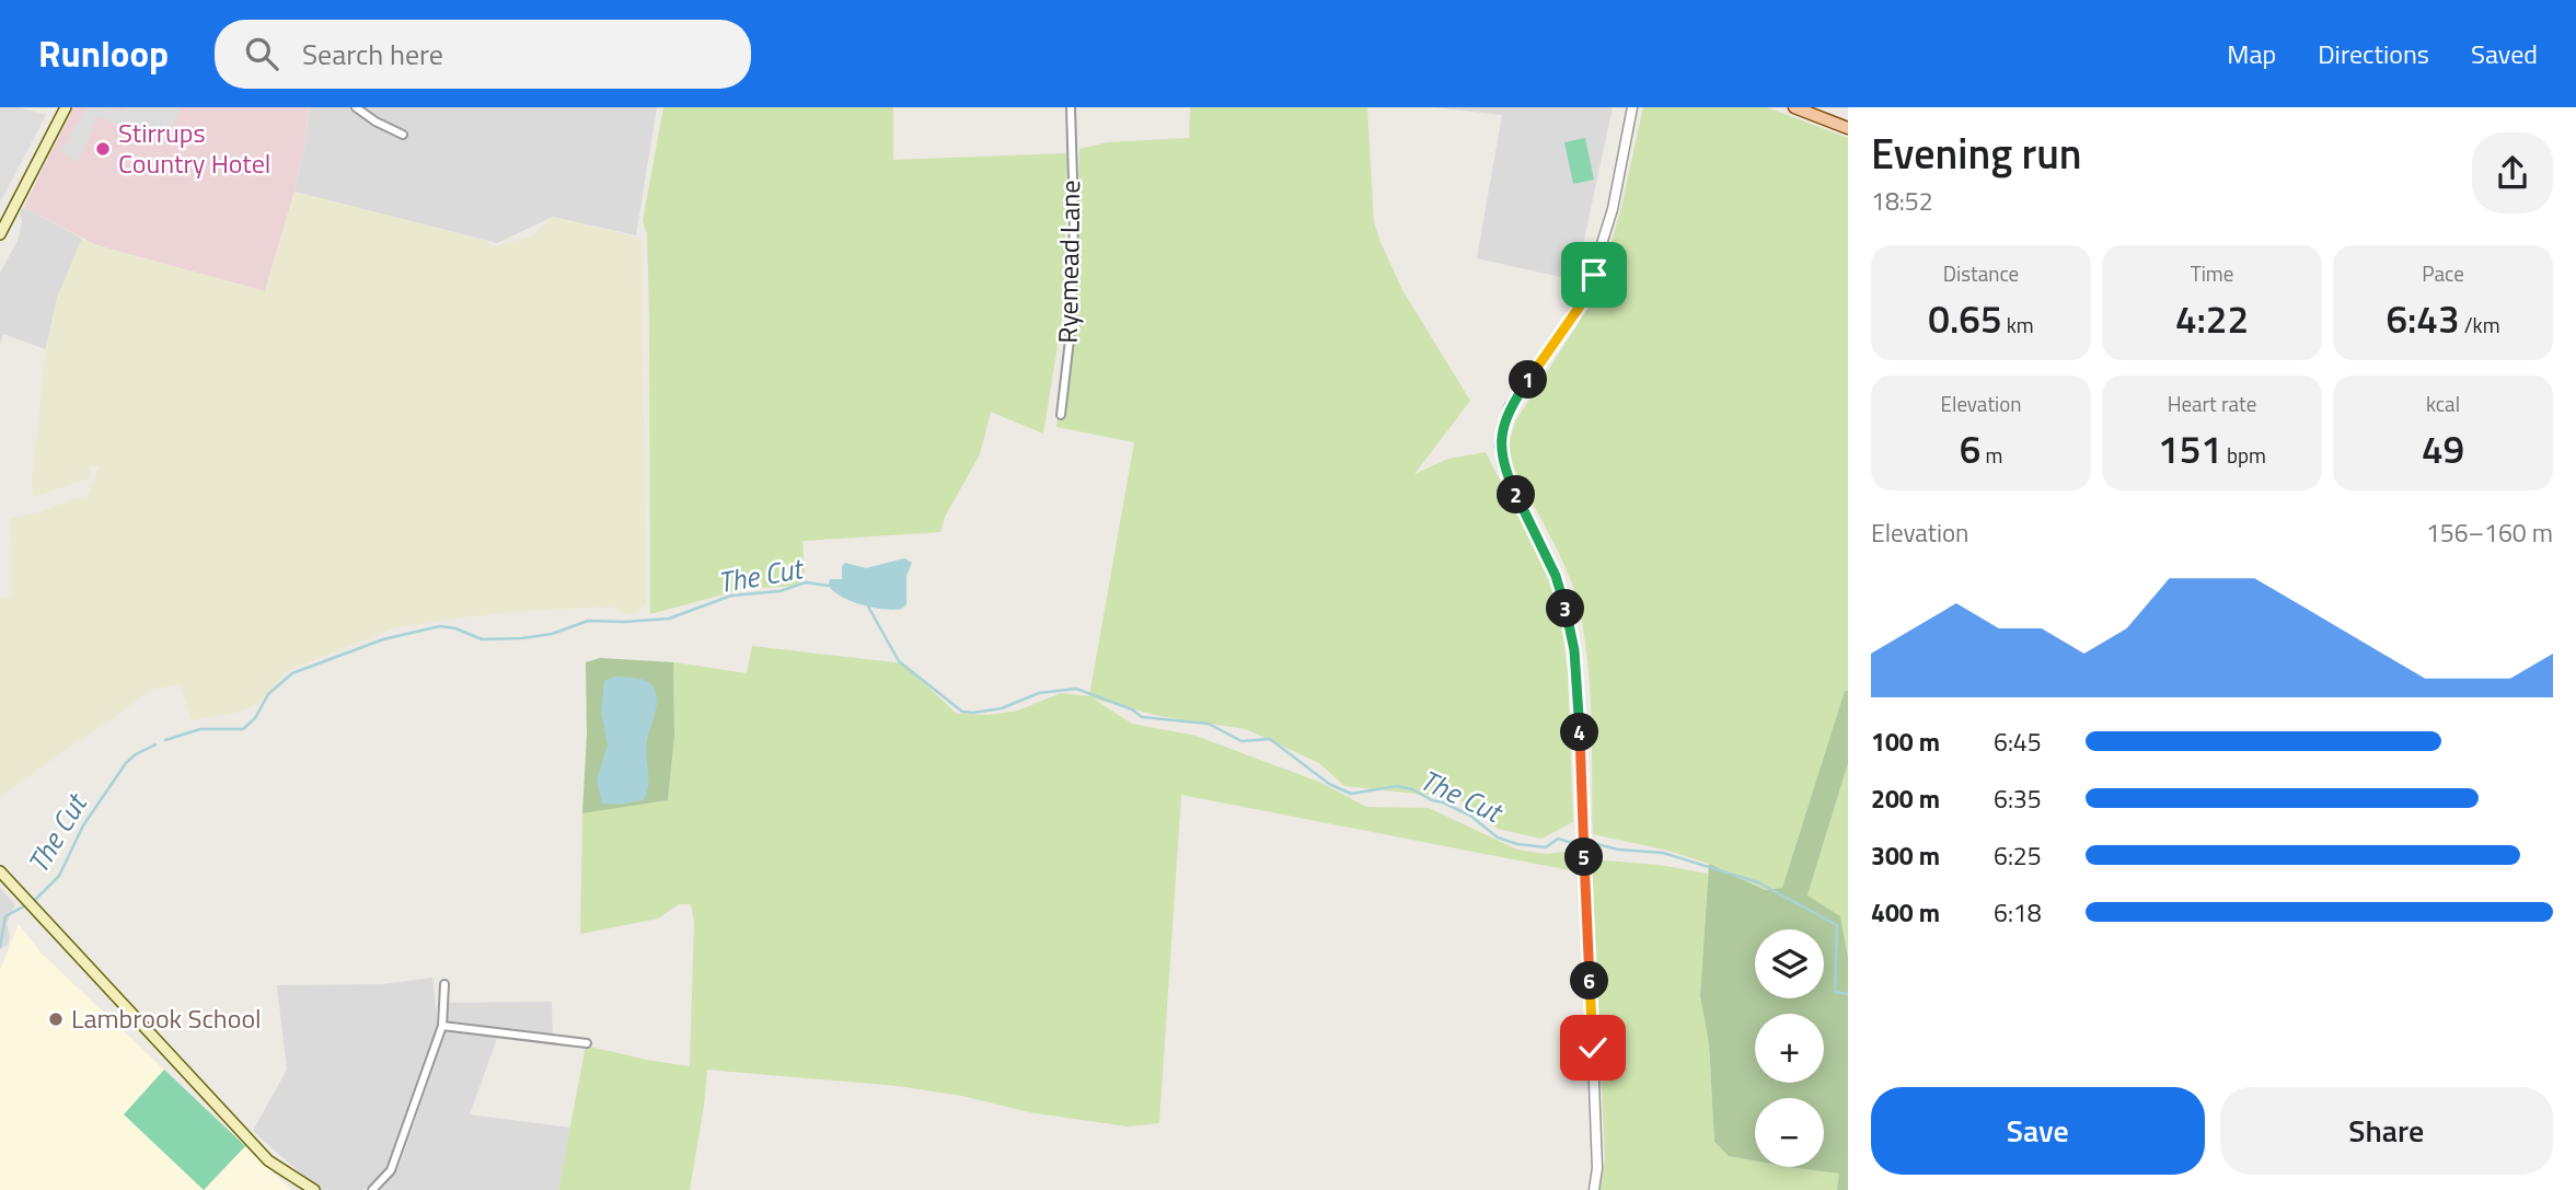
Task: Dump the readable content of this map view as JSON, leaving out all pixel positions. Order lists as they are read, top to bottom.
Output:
{
  "streets": {
    "street": ["Ryemead Lane"]
  },
  "water": ["The Cut"],
  "places": ["Stirrups Country Hotel", "Lambrook School"],
  "page": {
    "header": "Runloop",
    "search": "Search here",
    "nav": ["Map", "Directions", "Saved"],
    "heading": ["Evening run", "18:52"],
    "stats": [
      ["Distance", "0.65 km"],
      ["Time", "4:22"],
      ["Pace", "6:43 /km"],
      ["Elevation", "6 m"],
      ["Heart rate", "151 bpm"],
      ["kcal", "49"]
    ],
    "pins": [
      "1",
      "2",
      "3",
      "4",
      "5",
      "6"
    ],
    "chart": ["Elevation", "156–160 m"],
    "list": [
      {
        "name": "100 m",
        "note": "6:45"
      },
      {
        "name": "200 m",
        "note": "6:35"
      },
      {
        "name": "300 m",
        "note": "6:25"
      },
      {
        "name": "400 m",
        "note": "6:18"
      }
    ],
    "map_buttons": ["+", "−"],
    "buttons": ["Save", "Share"]
  }
}
